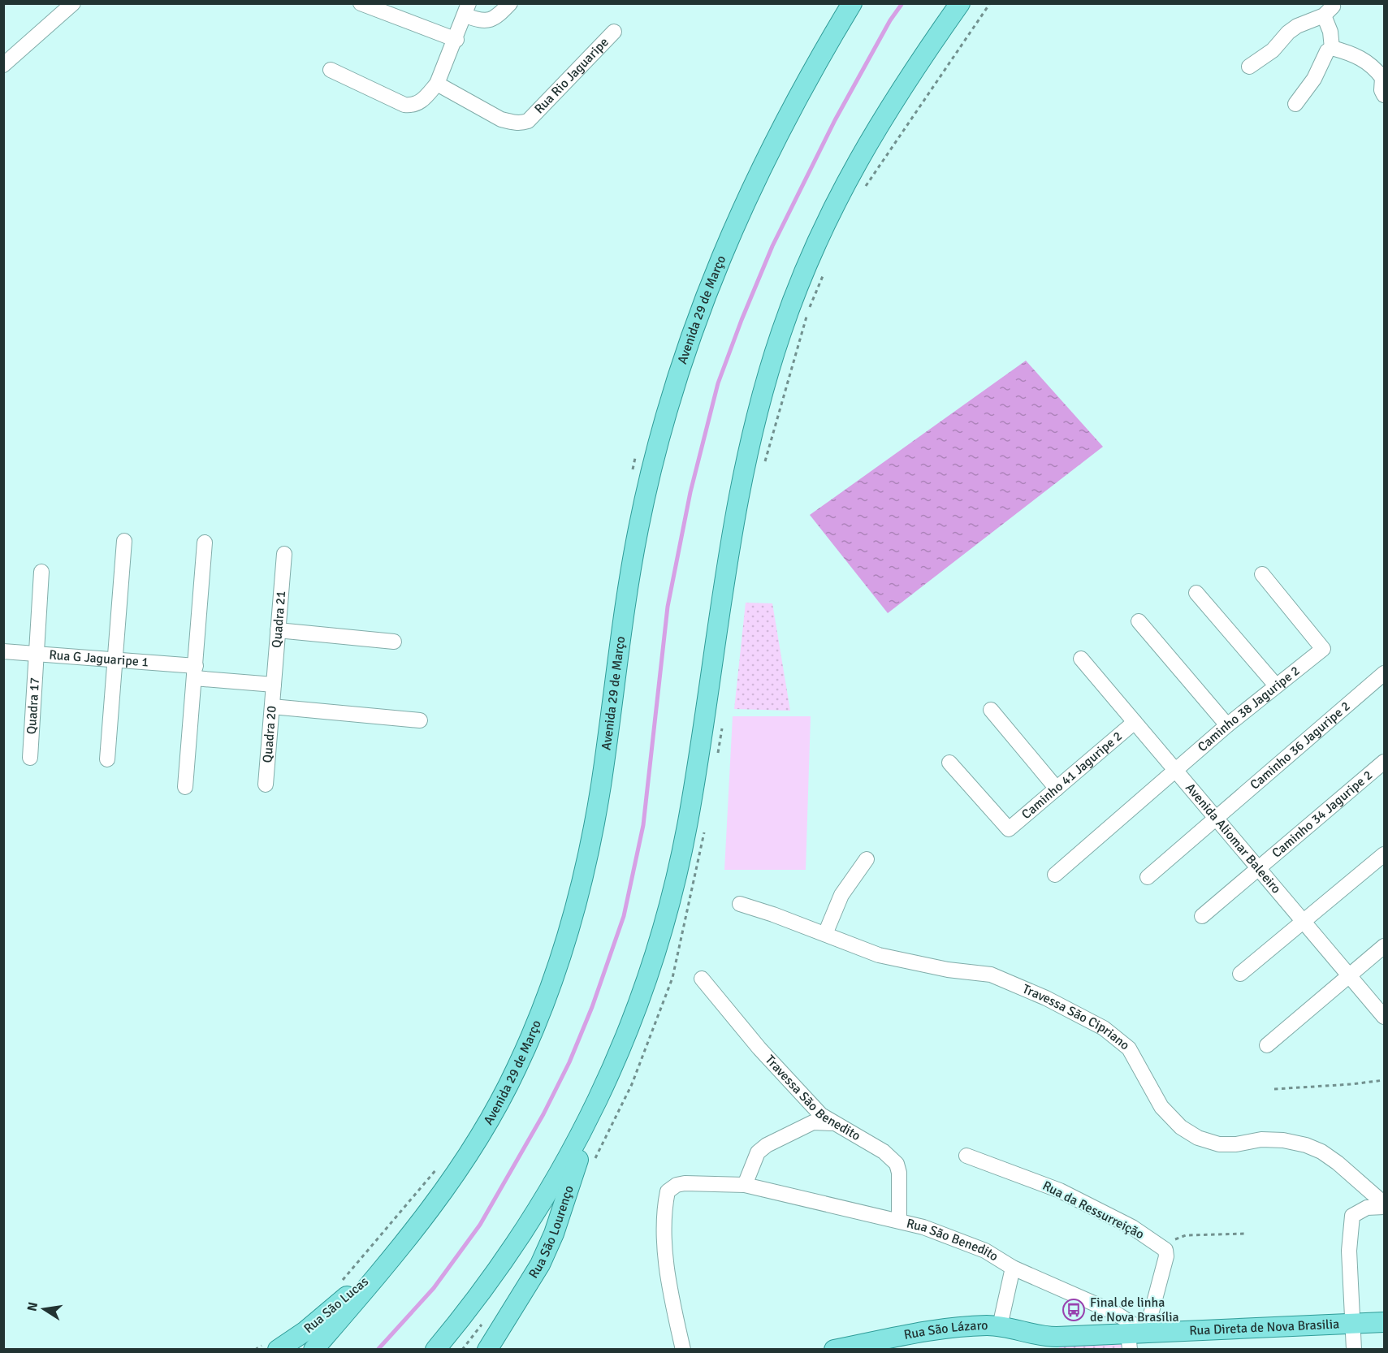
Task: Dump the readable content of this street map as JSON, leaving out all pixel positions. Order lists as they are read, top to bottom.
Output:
{
  "streets": {
    "main road": [
      "Avenida 29 de Março",
      "Rua São Lourenço",
      "Rua São Lucas",
      "Rua Direta de Nova Brasilia",
      "Rua São Lázaro"
    ],
    "street": [
      "Rua Rio Jaguaripe",
      "Quadra 21",
      "Rua G Jaguaripe 1",
      "Quadra 17",
      "Caminho 38 Jaguripe 2",
      "Quadra 20",
      "Caminho 36 Jaguripe 2",
      "Caminho 41 Jaguripe 2",
      "Caminho 34 Jaguripe 2",
      "Avenida Aliomar Baleeiro",
      "Travessa São Cipriano",
      "Travessa São Benedito",
      "Rua da Ressurreição",
      "Rua São Benedito"
    ]
  },
  "crossings": [
    ["Avenida 29 de Março", "Rua São Lucas"],
    ["Quadra 21", "Rua G Jaguaripe 1"],
    ["Quadra 21", "Quadra 20"],
    ["Rua G Jaguaripe 1", "Quadra 17"],
    ["Rua G Jaguaripe 1", "Quadra 20"],
    ["Caminho 38 Jaguripe 2", "Avenida Aliomar Baleeiro"],
    ["Caminho 36 Jaguripe 2", "Avenida Aliomar Baleeiro"],
    ["Caminho 41 Jaguripe 2", "Avenida Aliomar Baleeiro"],
    ["Caminho 34 Jaguripe 2", "Avenida Aliomar Baleeiro"],
    ["Travessa São Benedito", "Rua São Benedito"],
    ["Rua São Benedito", "Rua Direta de Nova Brasilia"],
    ["Rua Direta de Nova Brasilia", "Rua São Lázaro"]
  ],
  "places": {
    "bus stop": ["Final de linha de Nova Brasília"]
  },
  "north": "left"
}
